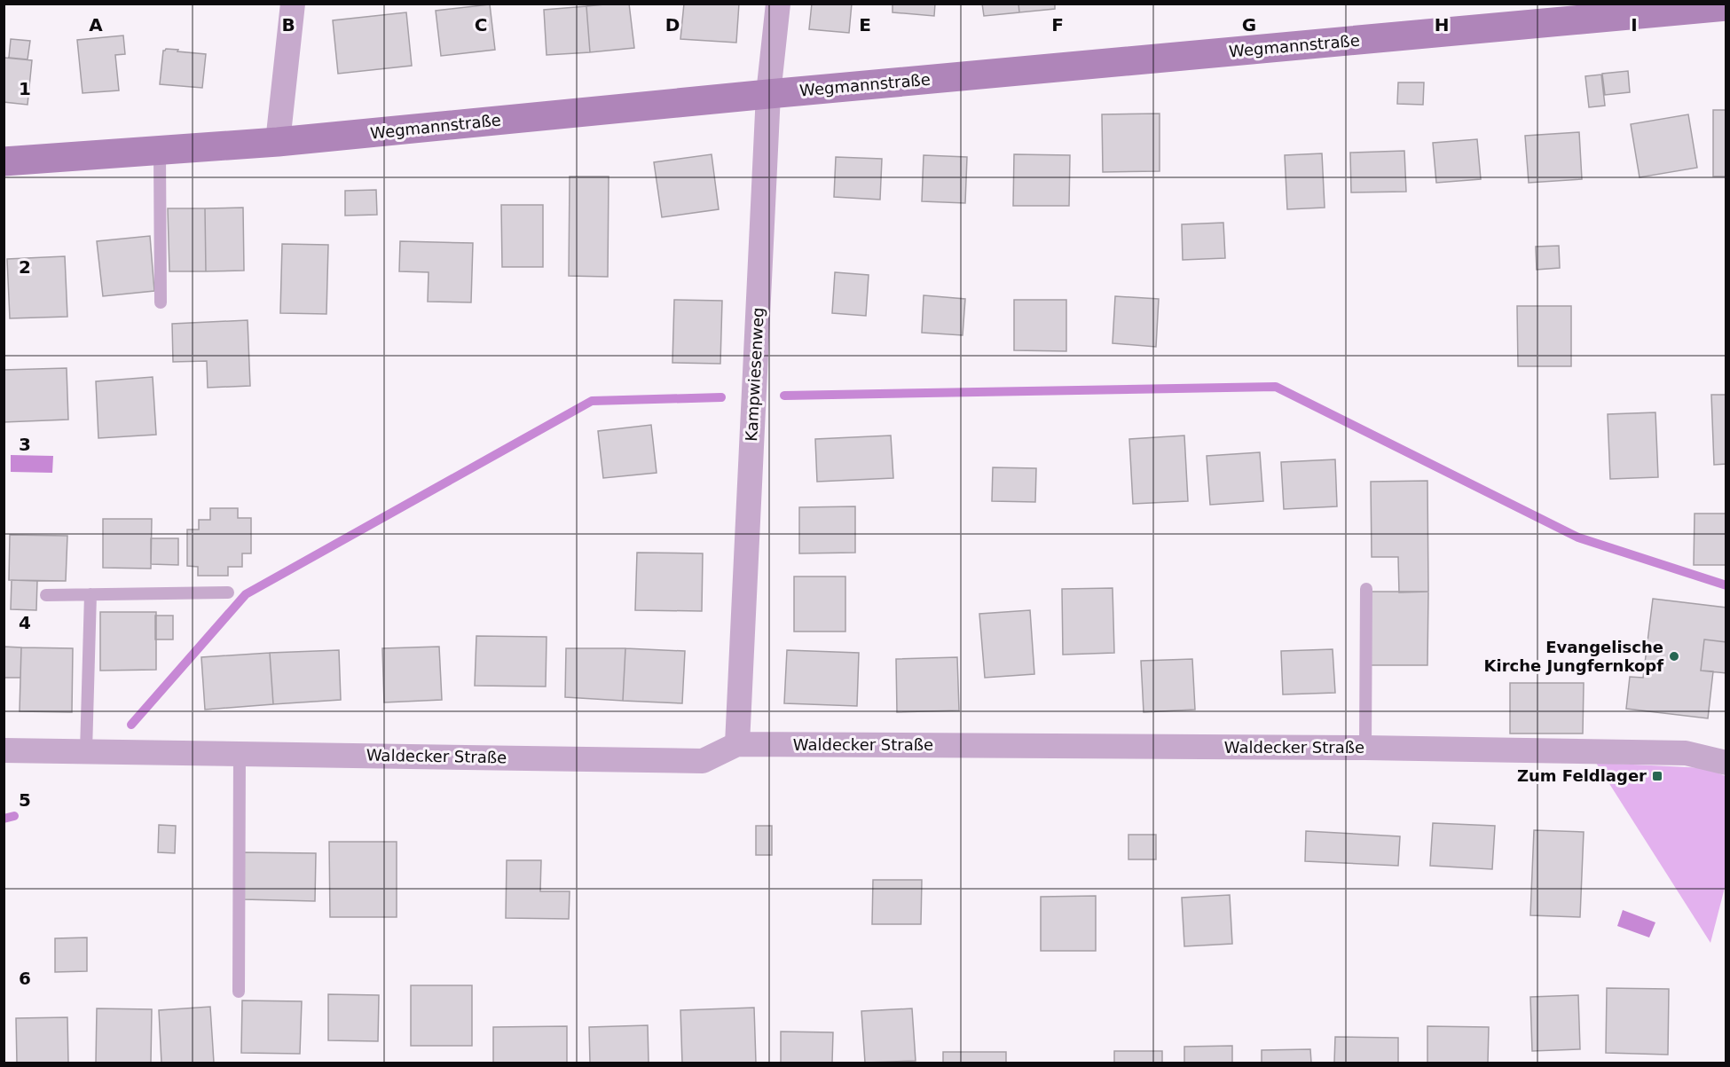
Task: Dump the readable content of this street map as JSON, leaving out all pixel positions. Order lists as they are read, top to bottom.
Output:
{
  "streets": {
    "street": ["Wegmannstraße", "Kampwiesenweg", "Waldecker Straße"]
  },
  "crossings": [
    ["Wegmannstraße", "Kampwiesenweg"],
    ["Kampwiesenweg", "Waldecker Straße"]
  ],
  "places": {
    "other": ["Evangelische Kirche Jungfernkopf"],
    "transit": ["Zum Feldlager"]
  },
  "grid": {
    "columns": [
      "A",
      "B",
      "C",
      "D",
      "E",
      "F",
      "G",
      "H",
      "I"
    ],
    "rows": [
      "1",
      "2",
      "3",
      "4",
      "5",
      "6"
    ]
  }
}
